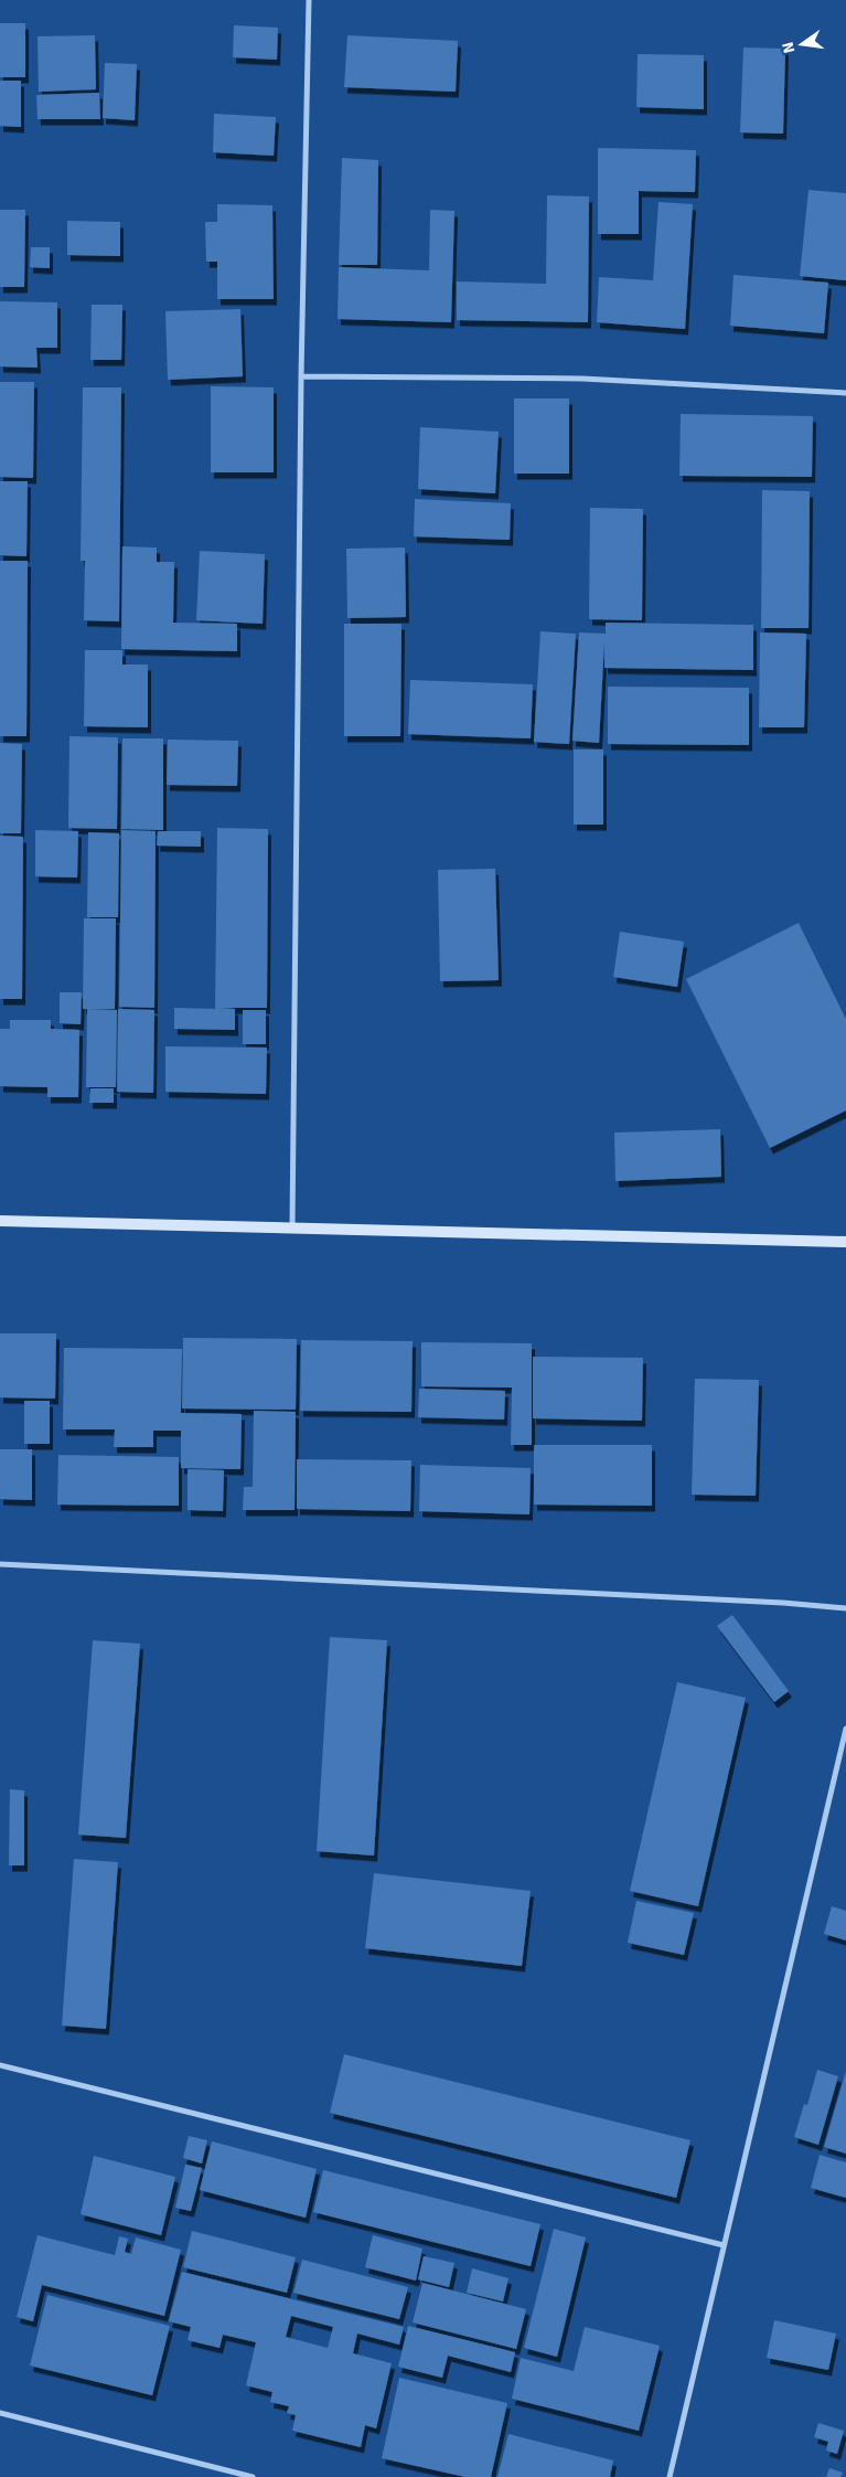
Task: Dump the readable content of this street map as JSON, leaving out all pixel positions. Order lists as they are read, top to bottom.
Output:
{
  "north": "left"
}
